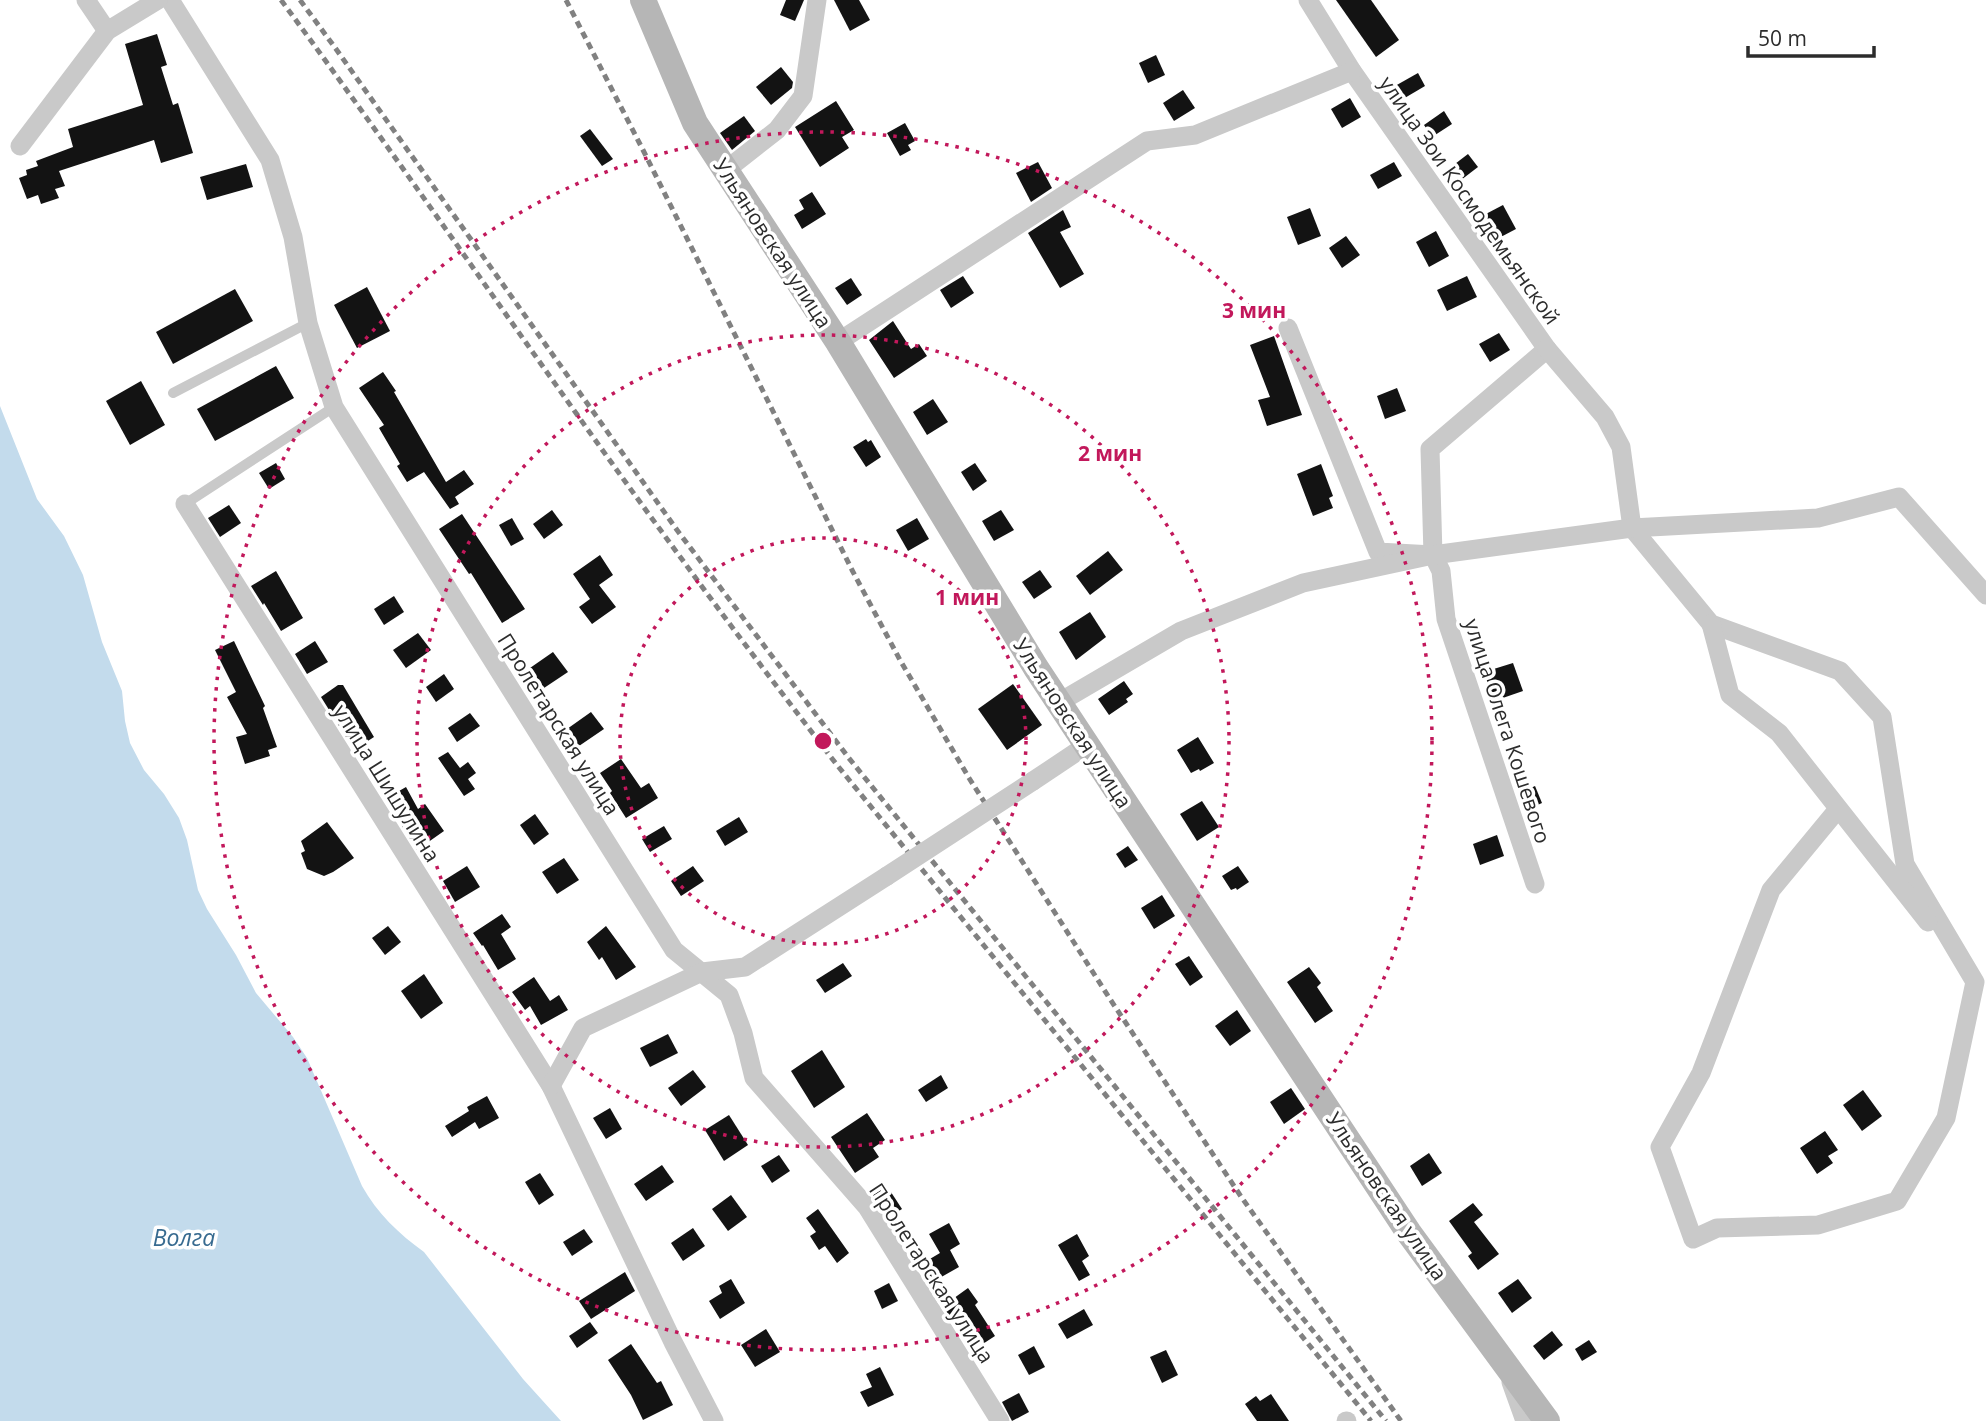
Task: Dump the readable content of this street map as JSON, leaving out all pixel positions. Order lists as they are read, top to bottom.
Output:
{
  "streets": {
    "main road": ["Ульяновская улица"],
    "street": [
      "улица Зои Космодемьянской",
      "Пролетарская улица",
      "улица Олега Кошевого",
      "улица Шишулина"
    ]
  },
  "crossings": [
    ["улица Зои Космодемьянской", "улица Олега Кошевого"]
  ],
  "water": ["Волга"],
  "scale_bar": "50 m",
  "rings": ["3 мин", "2 мин", "1 мин"]
}
